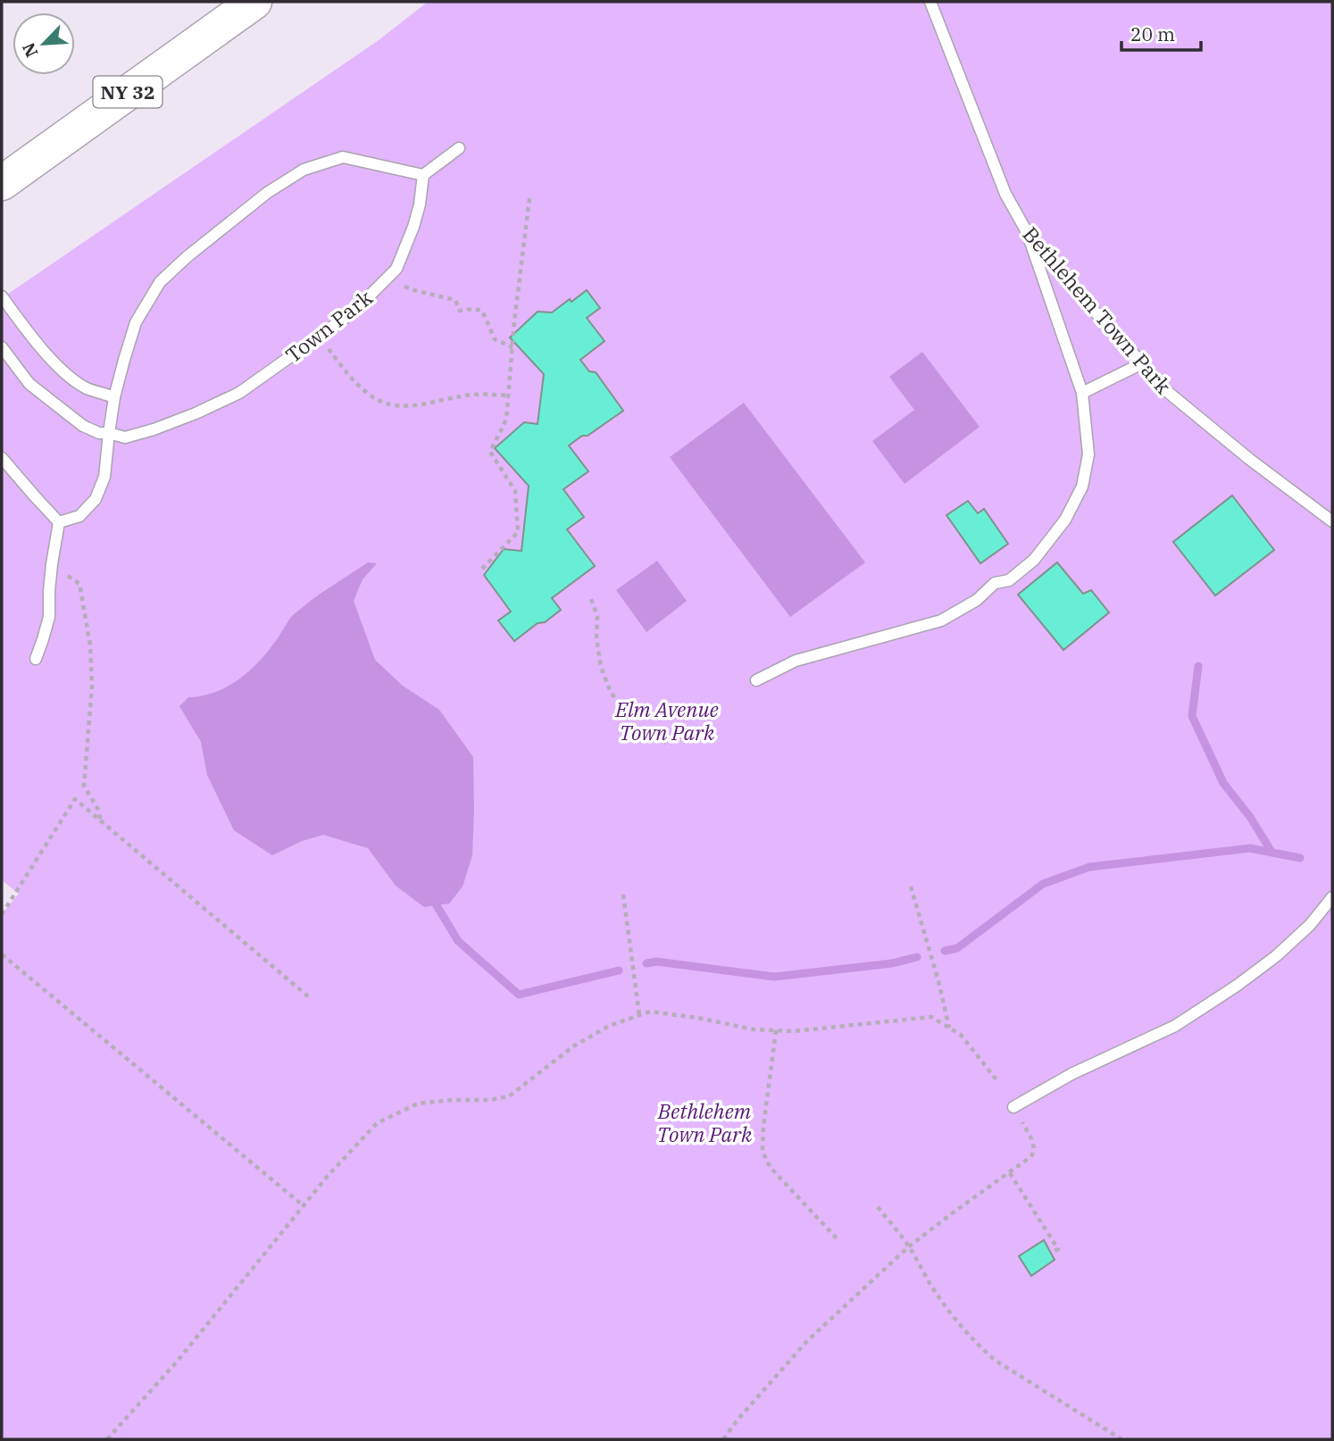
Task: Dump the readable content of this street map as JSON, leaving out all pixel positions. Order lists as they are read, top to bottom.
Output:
{
  "streets": {
    "main road": ["NY 32"],
    "lane": ["Bethlehem Town Park", "Town Park"]
  },
  "parks": ["Elm Avenue Town Park", "Bethlehem Town Park"],
  "scale_bar": "20 m",
  "north": "bottom left"
}
